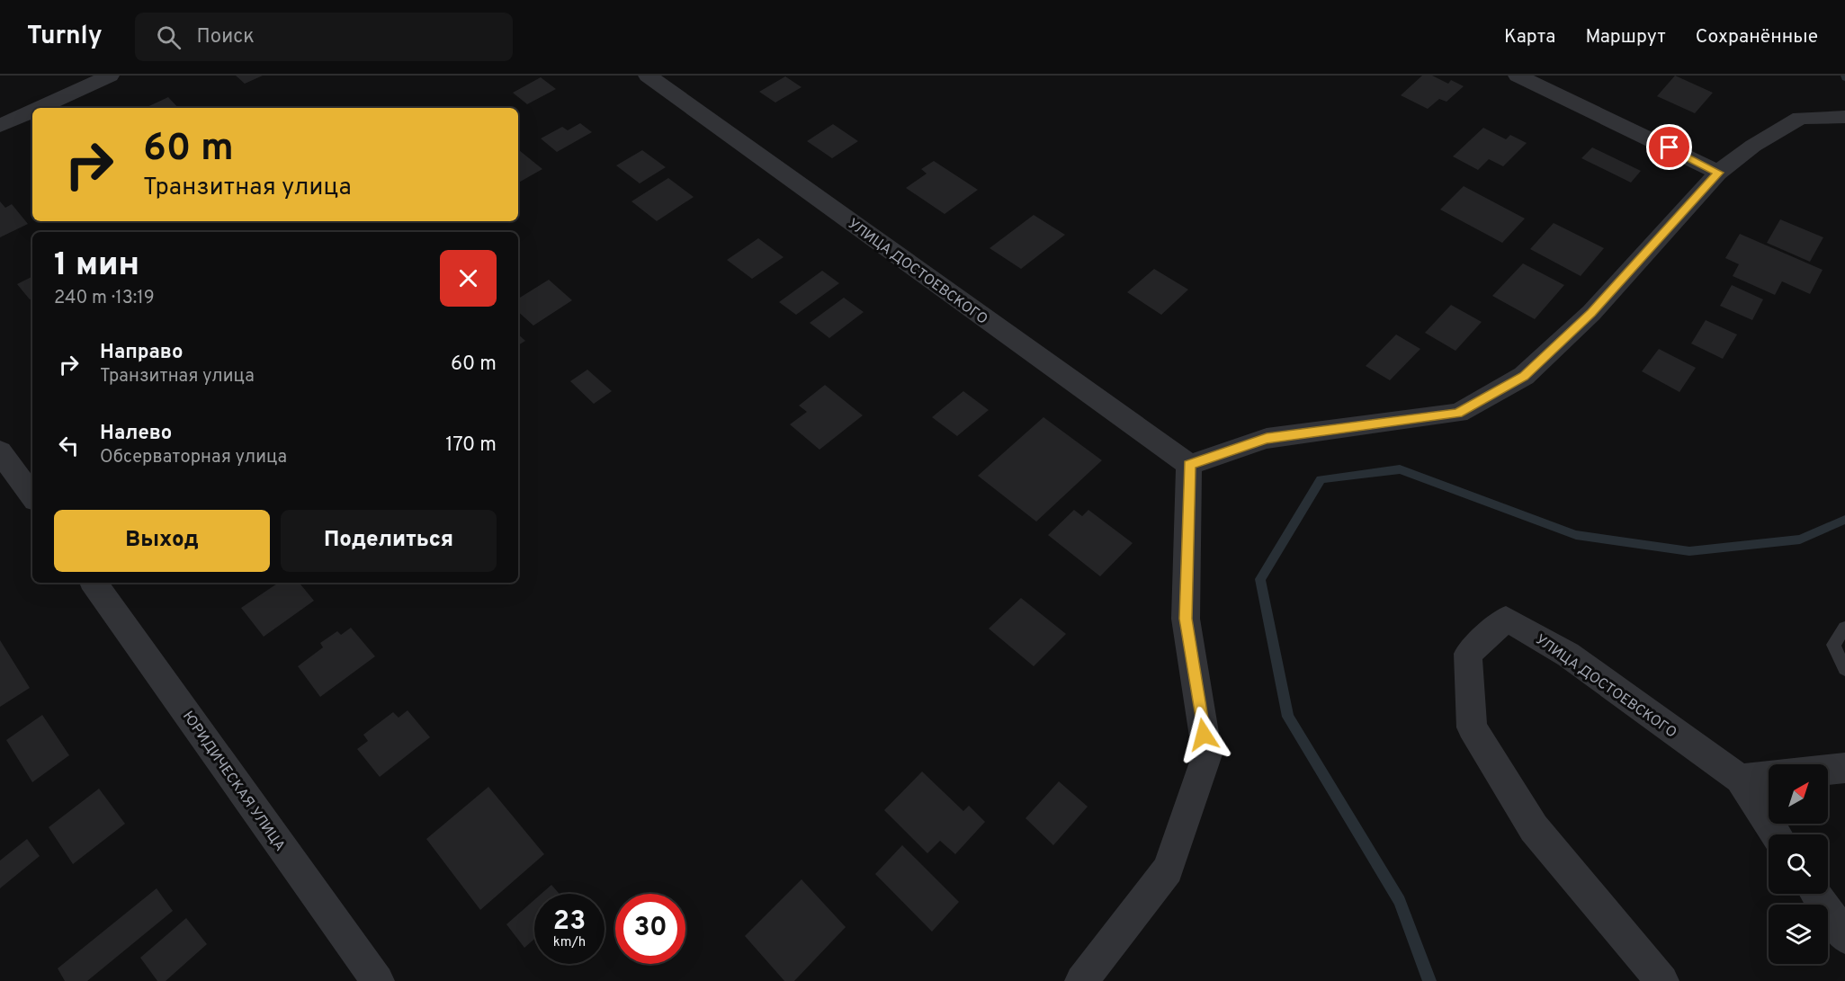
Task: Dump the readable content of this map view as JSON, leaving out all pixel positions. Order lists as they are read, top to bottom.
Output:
{
  "streets": {
    "street": ["УЛИЦА ДОСТОЕВСКОГО", "ЮРИДИЧЕСКАЯ УЛИЦА"]
  },
  "north": "top right",
  "page": {
    "header": "Turnly",
    "search": "Поиск",
    "nav": ["Карта", "Маршрут", "Сохранённые"],
    "turn": ["60 m", "Транзитная улица"],
    "heading": ["1 мин", "240 m · 13:19"],
    "list": [
      {
        "name": "Направо",
        "note": "Транзитная улица",
        "value": "60 m"
      },
      {
        "name": "Налево",
        "note": "Обсерваторная улица",
        "value": "170 m"
      }
    ],
    "buttons": ["Выход", "Поделиться"],
    "speed": "23 km/h",
    "limit": "30"
  }
}
